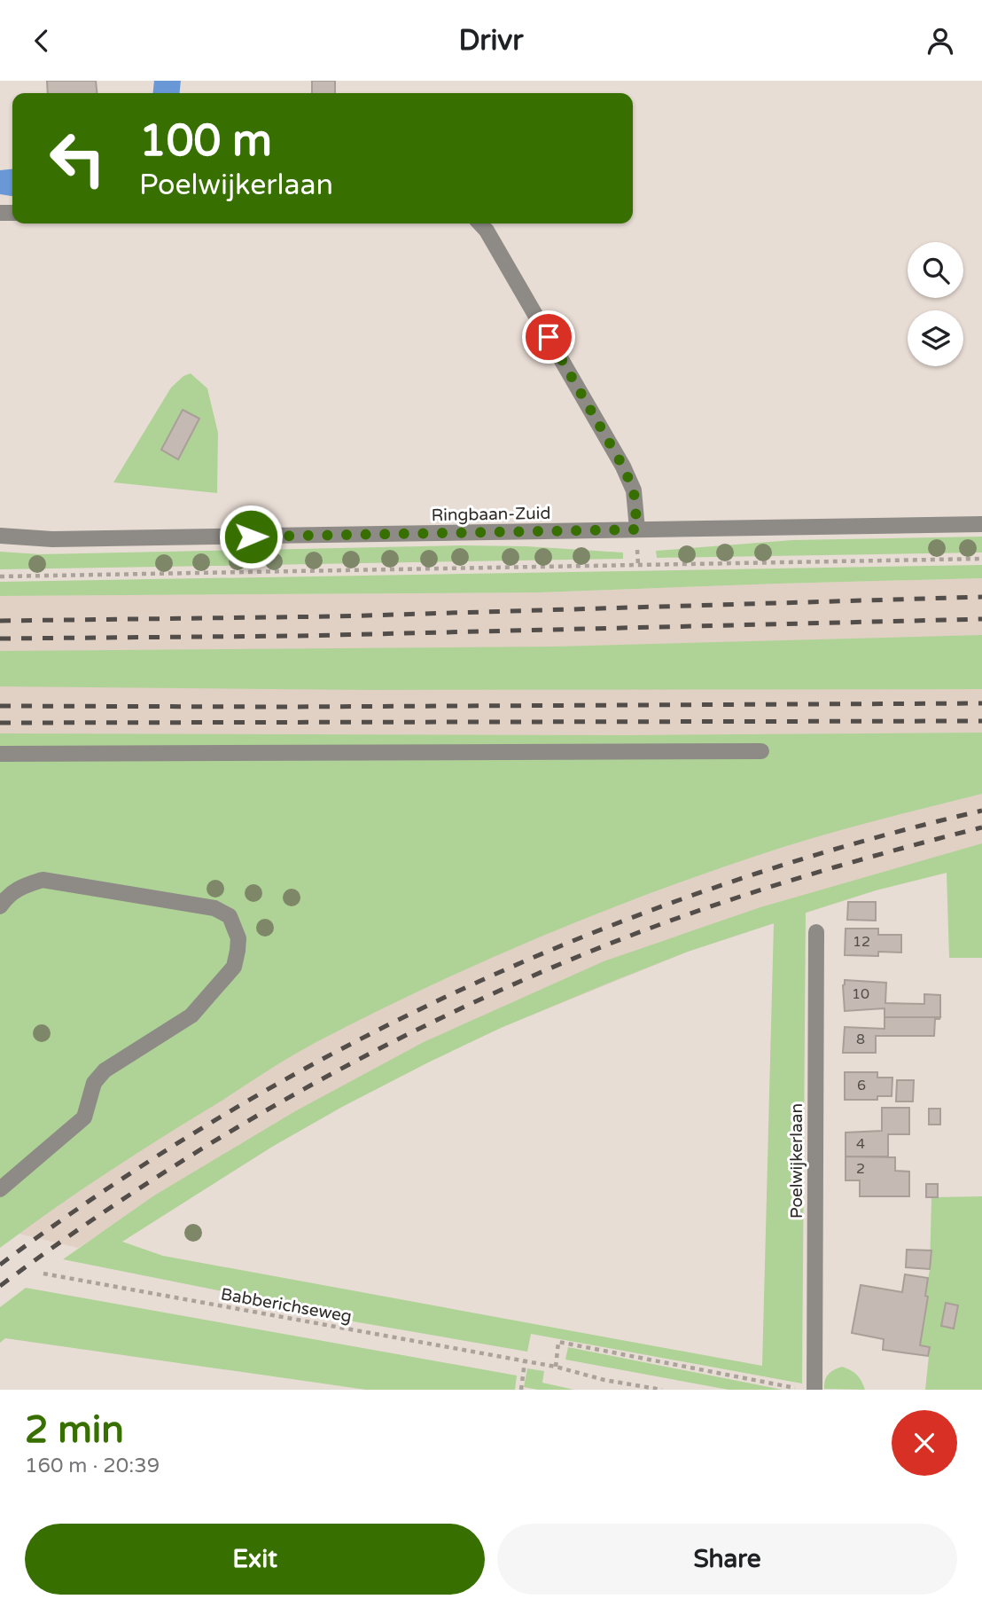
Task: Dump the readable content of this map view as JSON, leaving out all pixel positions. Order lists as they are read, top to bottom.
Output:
{
  "streets": {
    "street": ["Ringbaan-Zuid", "Poelwijkerlaan"],
    "path": ["Babberichseweg"]
  },
  "house_numbers": [
    "12",
    "10",
    "8",
    "6",
    "4",
    "2"
  ],
  "page": {
    "header": "Drivr",
    "turn": ["100 m", "Poelwijkerlaan"],
    "heading": ["2 min", "160 m · 20:39"],
    "buttons": ["Exit", "Share"]
  }
}
